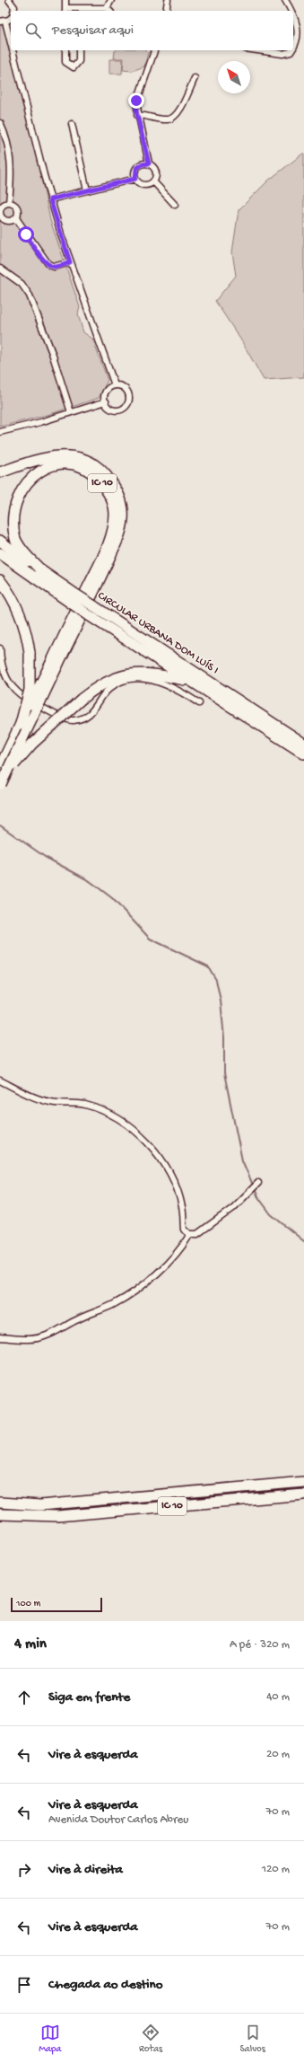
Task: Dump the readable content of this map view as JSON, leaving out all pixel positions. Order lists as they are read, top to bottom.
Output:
{
  "streets": {
    "highway": ["IC 10", "CIRCULAR URBANA DOM LUÍS I"]
  },
  "crossings": [
    ["IC 10", "CIRCULAR URBANA DOM LUÍS I"]
  ],
  "scale_bar": "100 m",
  "north": "top left",
  "page": {
    "search": "Pesquisar aqui",
    "scale": "100 m",
    "heading": ["4 min", "A pé · 320 m"],
    "list": [
      ["Siga em frente", "40 m"],
      ["Vire à esquerda", "20 m"],
      ["Vire à esquerda", "Avenida Doutor Carlos Abreu", "70 m"],
      ["Vire à direita", "120 m"],
      ["Vire à esquerda", "70 m"],
      "Chegada ao destino"
    ],
    "nav": ["Mapa", "Rotas", "Salvos"]
  }
}
